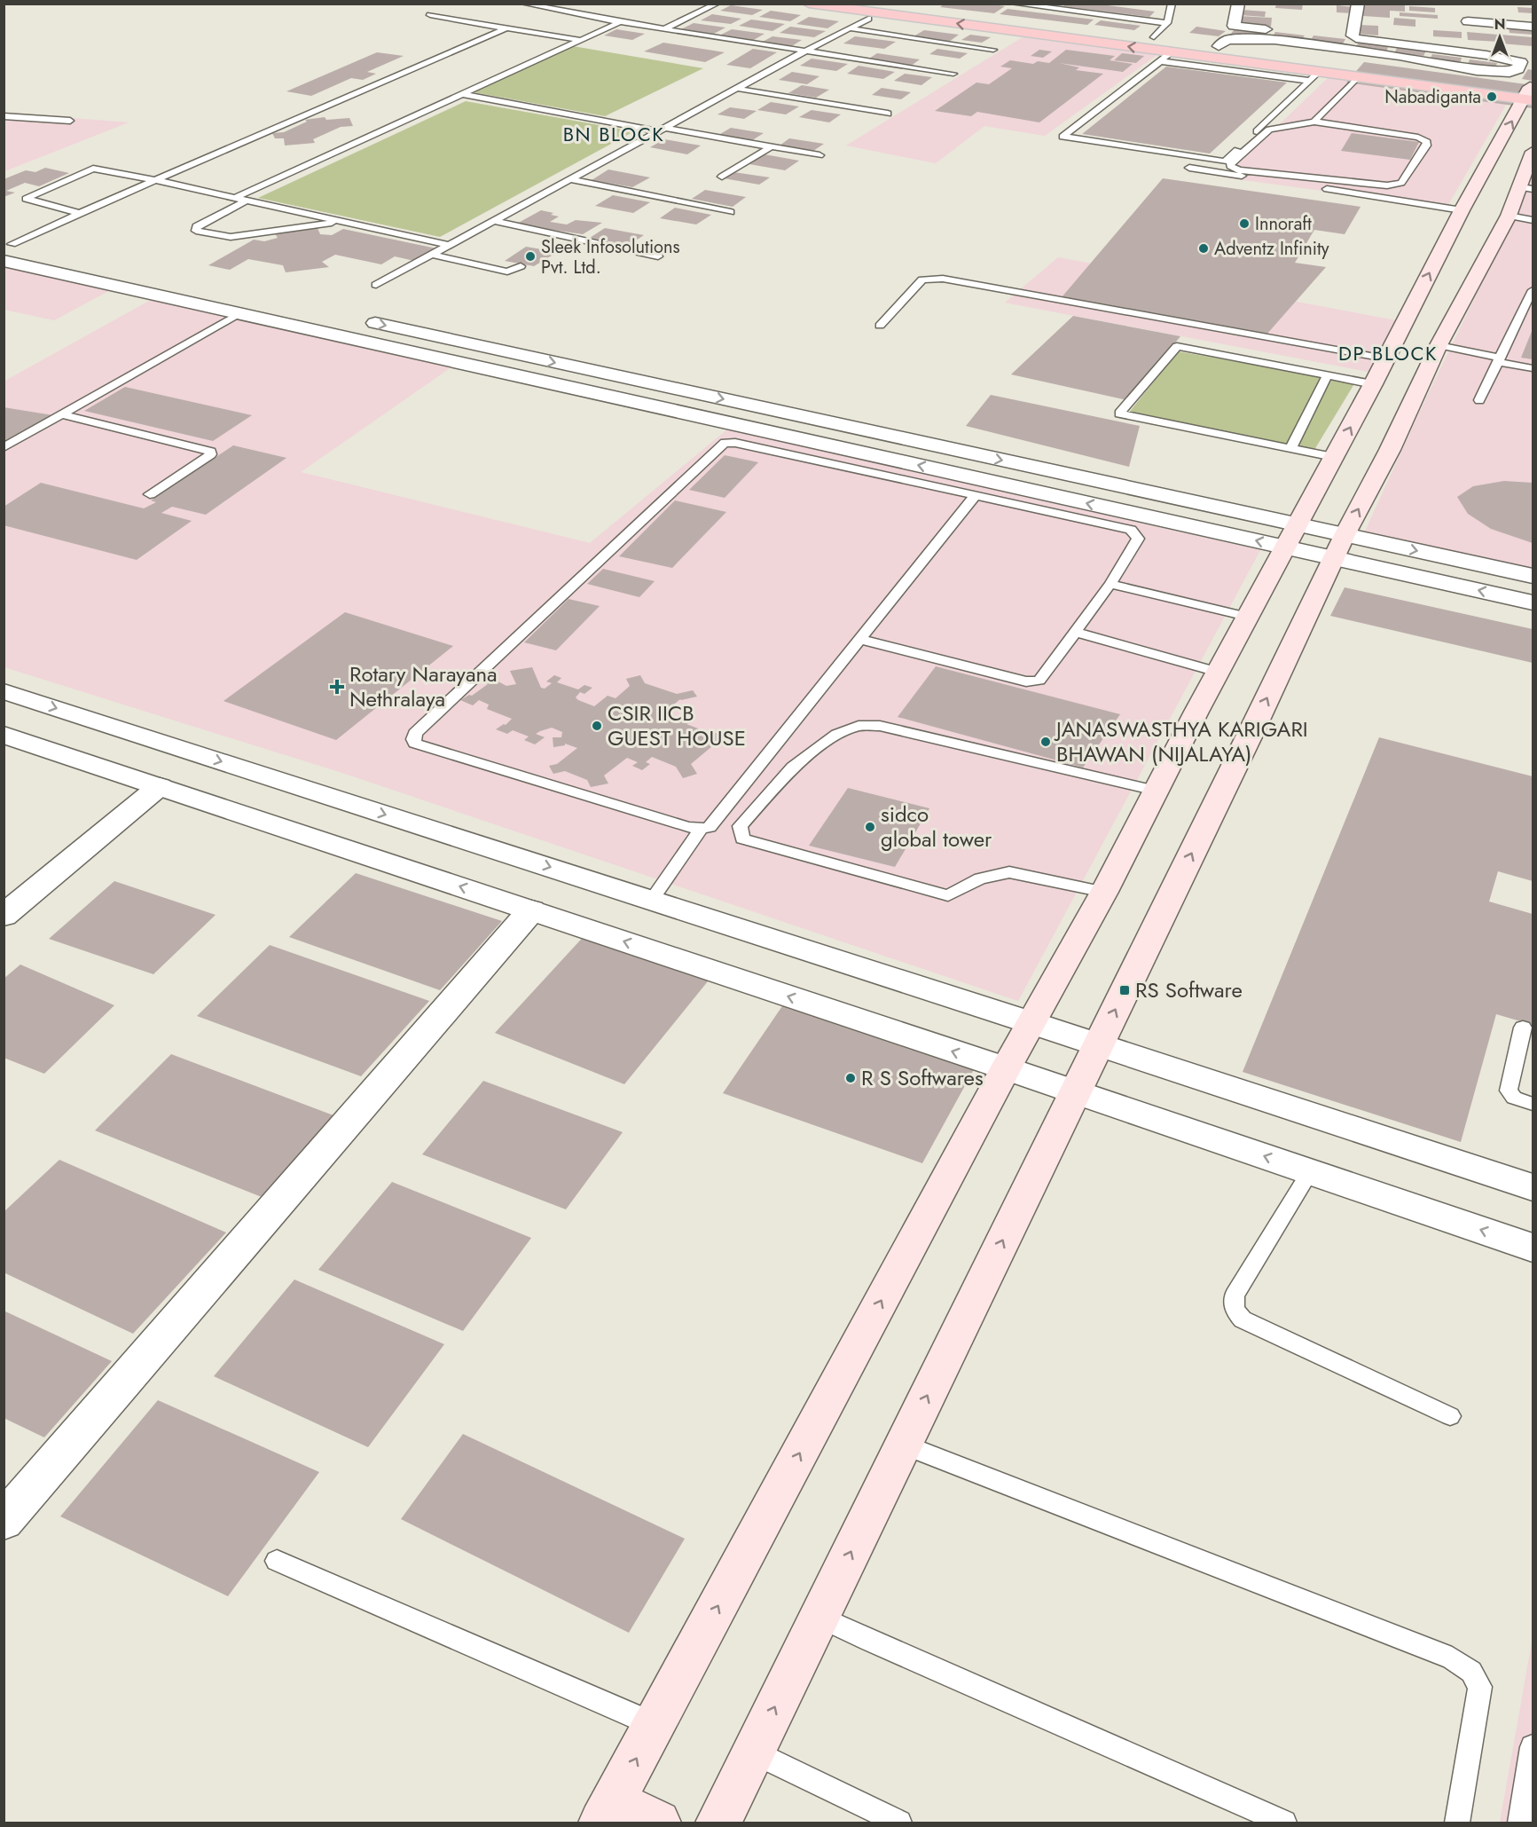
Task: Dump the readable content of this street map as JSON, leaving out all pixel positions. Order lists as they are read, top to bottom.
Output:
{
  "districts": ["BN BLOCK", "DP BLOCK"],
  "places": {
    "other": [
      "Nabadiganta",
      "Innoraft",
      "Adventz Infinity",
      "Sleek Infosolutions Pvt. Ltd.",
      "CSIR IICB GUEST HOUSE",
      "JANASWASTHYA KARIGARI BHAWAN (NIJALAYA)",
      "sidco global tower",
      "R S Softwares"
    ],
    "health": ["Rotary Narayana Nethralaya"],
    "transit": ["RS Software"]
  },
  "north": "top"
}
